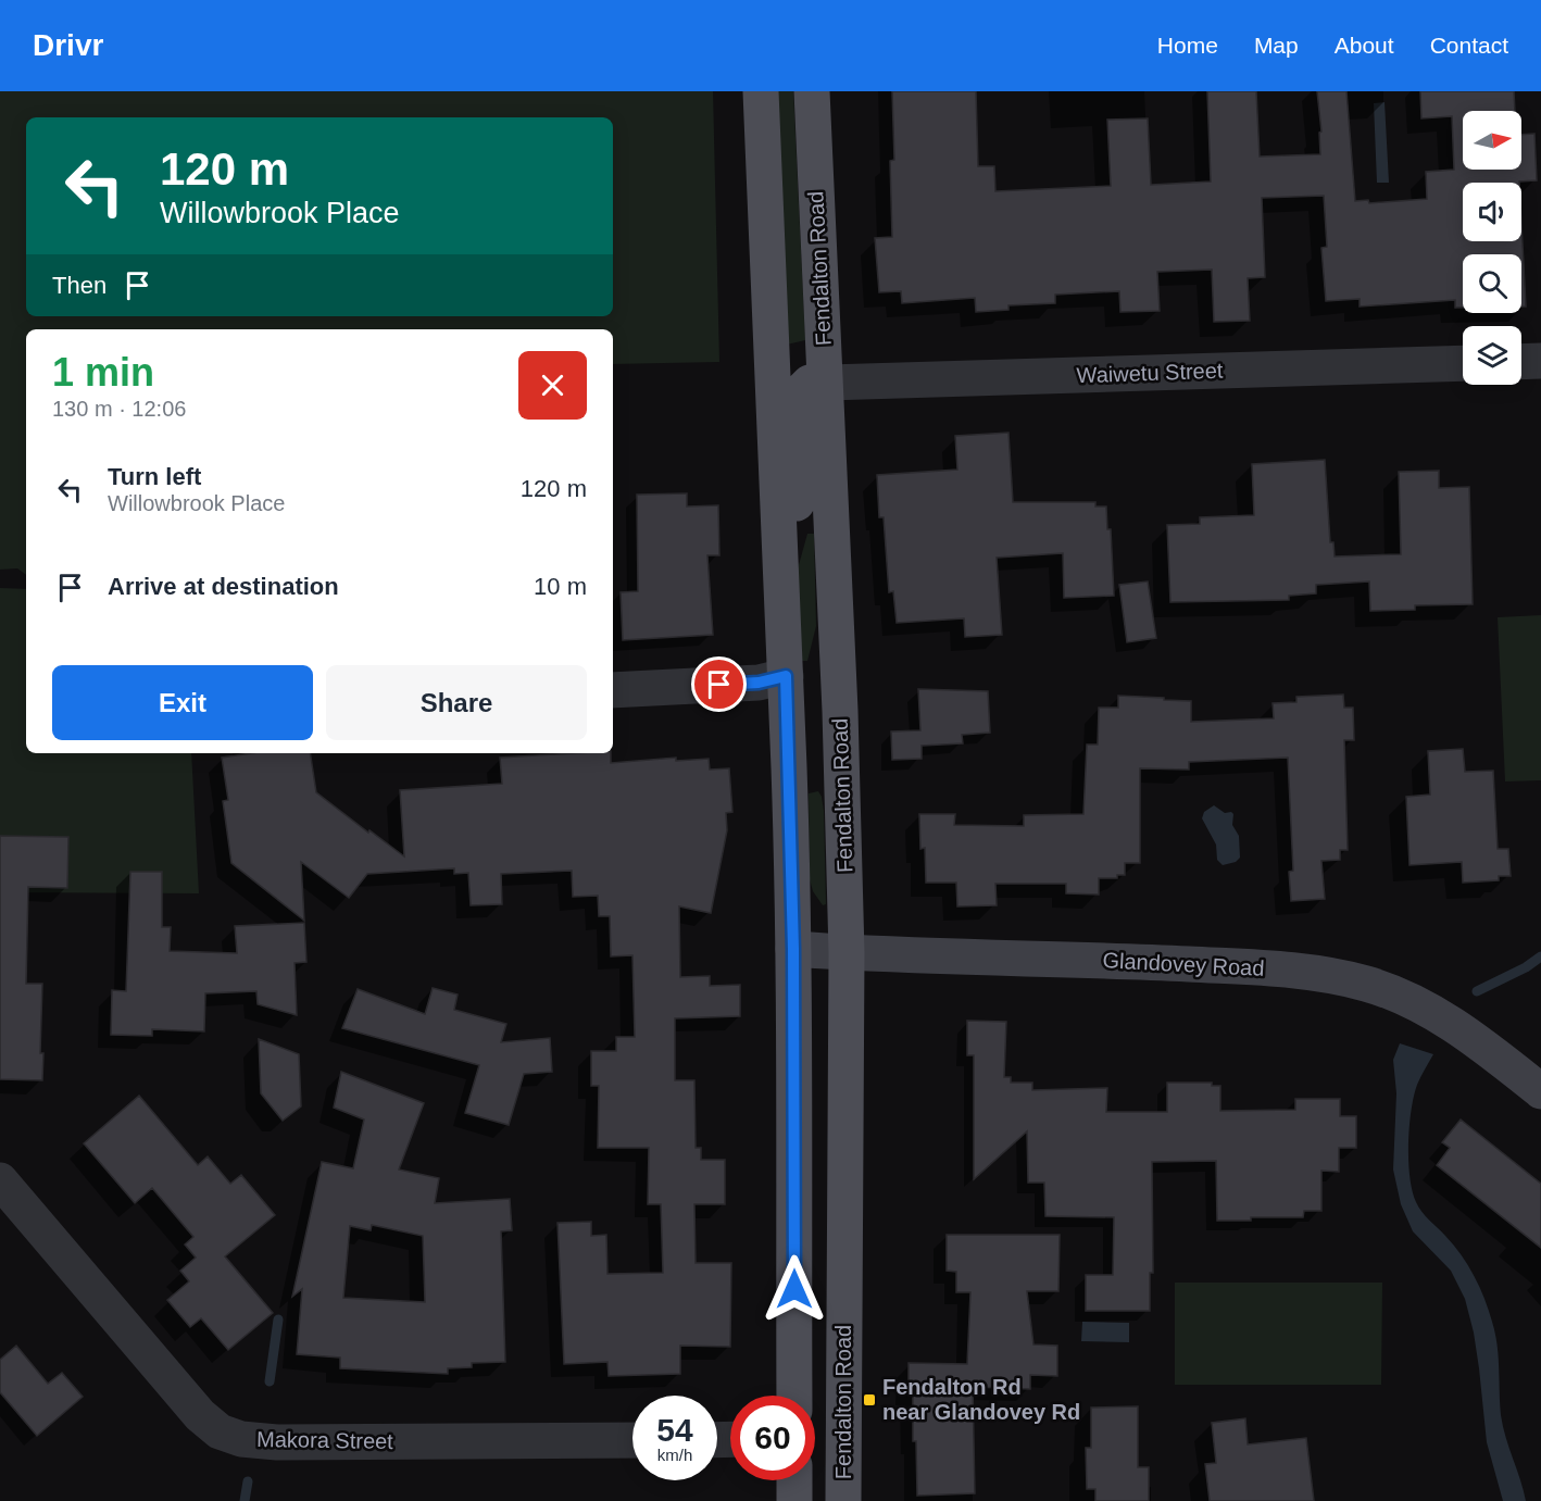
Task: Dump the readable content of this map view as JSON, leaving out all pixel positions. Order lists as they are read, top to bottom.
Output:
{
  "streets": {
    "main road": ["Fendalton Road"],
    "street": ["Waiwetu Street", "Glandovey Road", "Makora Street"]
  },
  "crossings": [
    ["Fendalton Road", "Waiwetu Street"],
    ["Fendalton Road", "Glandovey Road"]
  ],
  "places": {
    "transit": ["Fendalton Rd near Glandovey Rd"]
  },
  "north": "right",
  "page": {
    "header": "Drivr",
    "nav": [
      "Home",
      "Map",
      "About",
      "Contact"
    ],
    "turn": ["120 m", "Willowbrook Place"],
    "then": "Then",
    "heading": ["1 min", "130 m · 12:06"],
    "list": [
      {
        "name": "Turn left",
        "note": "Willowbrook Place",
        "value": "120 m"
      },
      {
        "name": "Arrive at destination",
        "value": "10 m"
      }
    ],
    "buttons": ["Exit", "Share"],
    "speed": "54 km/h",
    "limit": "60"
  }
}
